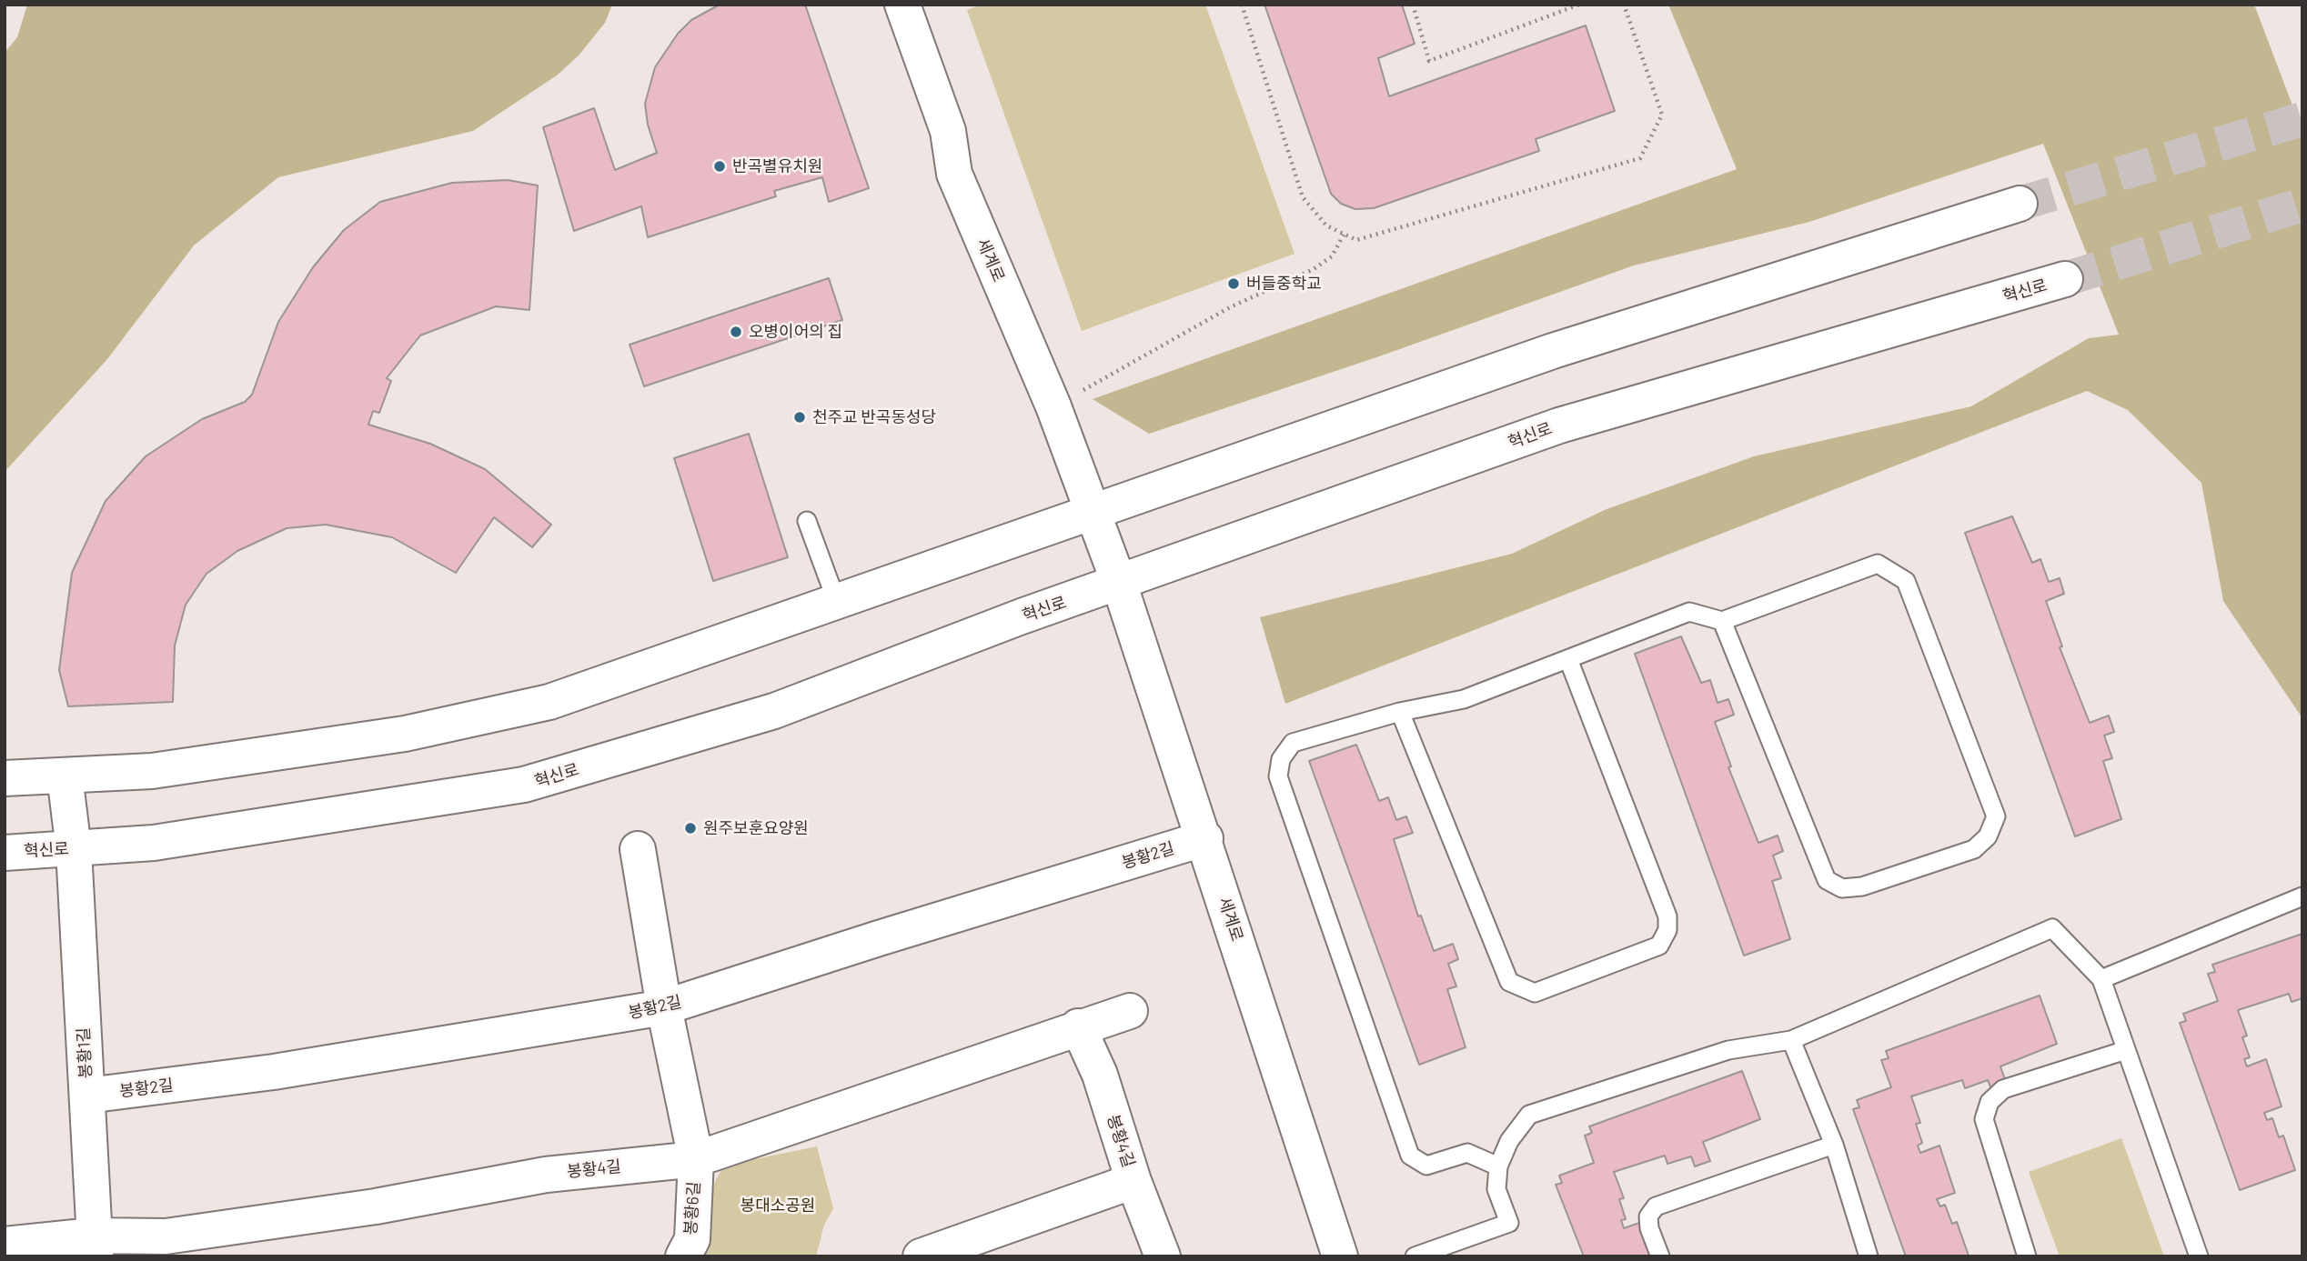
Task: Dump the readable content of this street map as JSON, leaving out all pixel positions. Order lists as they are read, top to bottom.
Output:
{
  "streets": {
    "street": [
      "세계로",
      "혁신로",
      "봉황2길",
      "봉황1길",
      "봉황4길",
      "봉황6길"
    ]
  },
  "crossings": [
    ["세계로", "혁신로"],
    ["세계로", "봉황2길"],
    ["혁신로", "봉황1길"],
    ["봉황2길", "봉황1길"],
    ["봉황2길", "봉황6길"],
    ["봉황1길", "봉황4길"],
    ["봉황4길", "봉황6길"]
  ],
  "parks": ["봉대소공원"],
  "places": [
    "반곡별유치원",
    "버들중학교",
    "오병이어의 집",
    "천주교 반곡동성당",
    "원주보훈요양원"
  ]
}
